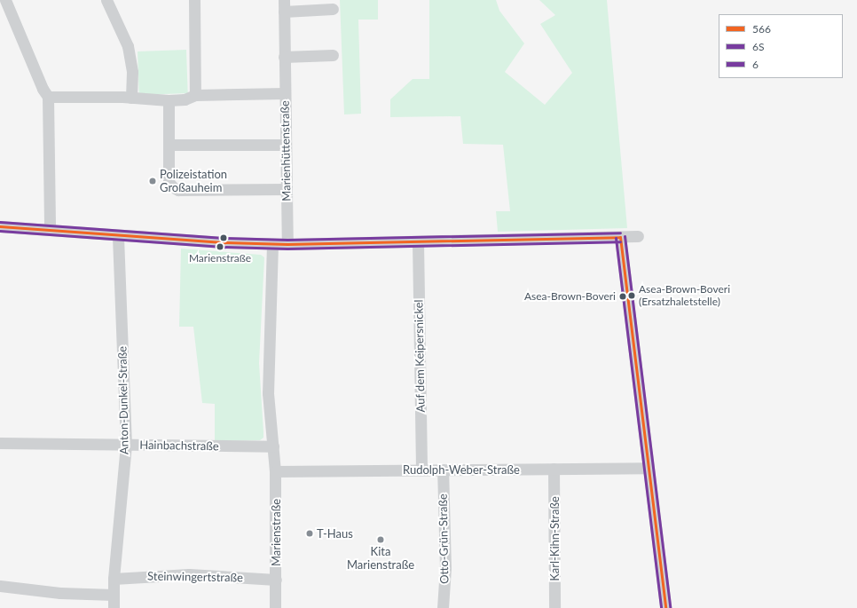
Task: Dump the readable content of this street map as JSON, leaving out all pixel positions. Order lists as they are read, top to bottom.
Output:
{
  "streets": {
    "street": [
      "Marienhüttenstraße",
      "Auf dem Keipersnickel",
      "Anton-Dunkel-Straße",
      "Hainbachstraße",
      "Rudolph-Weber-Straße",
      "Marienstraße",
      "Otto-Grün-Straße",
      "Karl-Kihn-Straße",
      "Steinwingertstraße"
    ]
  },
  "crossings": [
    ["Auf dem Keipersnickel", "Rudolph-Weber-Straße"],
    ["Anton-Dunkel-Straße", "Hainbachstraße"],
    ["Anton-Dunkel-Straße", "Steinwingertstraße"],
    ["Hainbachstraße", "Marienstraße"],
    ["Rudolph-Weber-Straße", "Marienstraße"],
    ["Rudolph-Weber-Straße", "Otto-Grün-Straße"],
    ["Rudolph-Weber-Straße", "Karl-Kihn-Straße"],
    ["Marienstraße", "Steinwingertstraße"]
  ],
  "places": [
    "Polizeistation Großauheim",
    "Marienstraße",
    "Asea-Brown-Boveri (Ersatzhaletstelle)",
    "Asea-Brown-Boveri",
    "T-Haus",
    "Kita Marienstraße"
  ],
  "lines": ["transit line 6", "transit line 566", "transit line 6S"],
  "legend": ["566", "6S", "6"]
}
